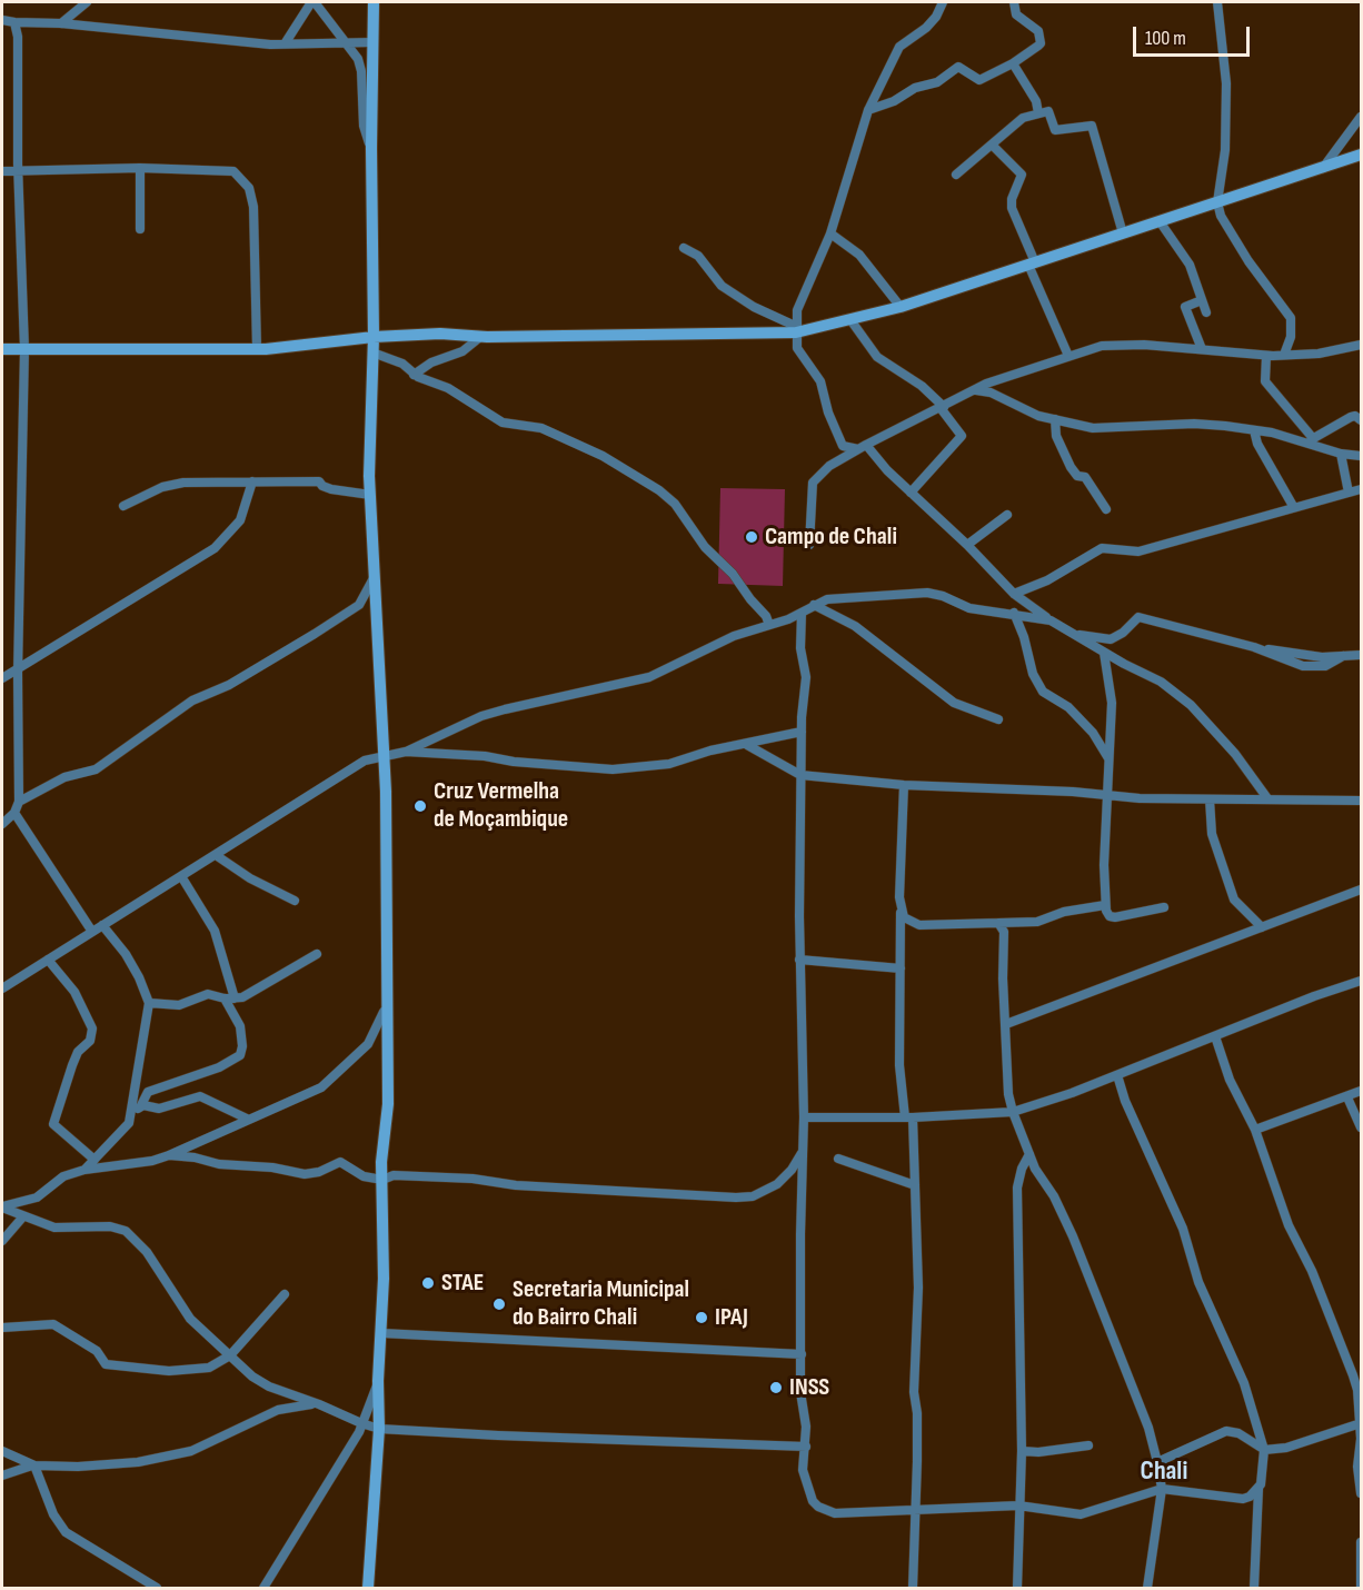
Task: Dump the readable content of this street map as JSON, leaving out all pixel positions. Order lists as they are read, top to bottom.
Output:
{
  "districts": ["Chali"],
  "places": [
    "Campo de Chali",
    "Cruz Vermelha de Moçambique",
    "STAE",
    "Secretaria Municipal do Bairro Chali",
    "IPAJ",
    "INSS"
  ],
  "scale_bar": "100 m"
}
